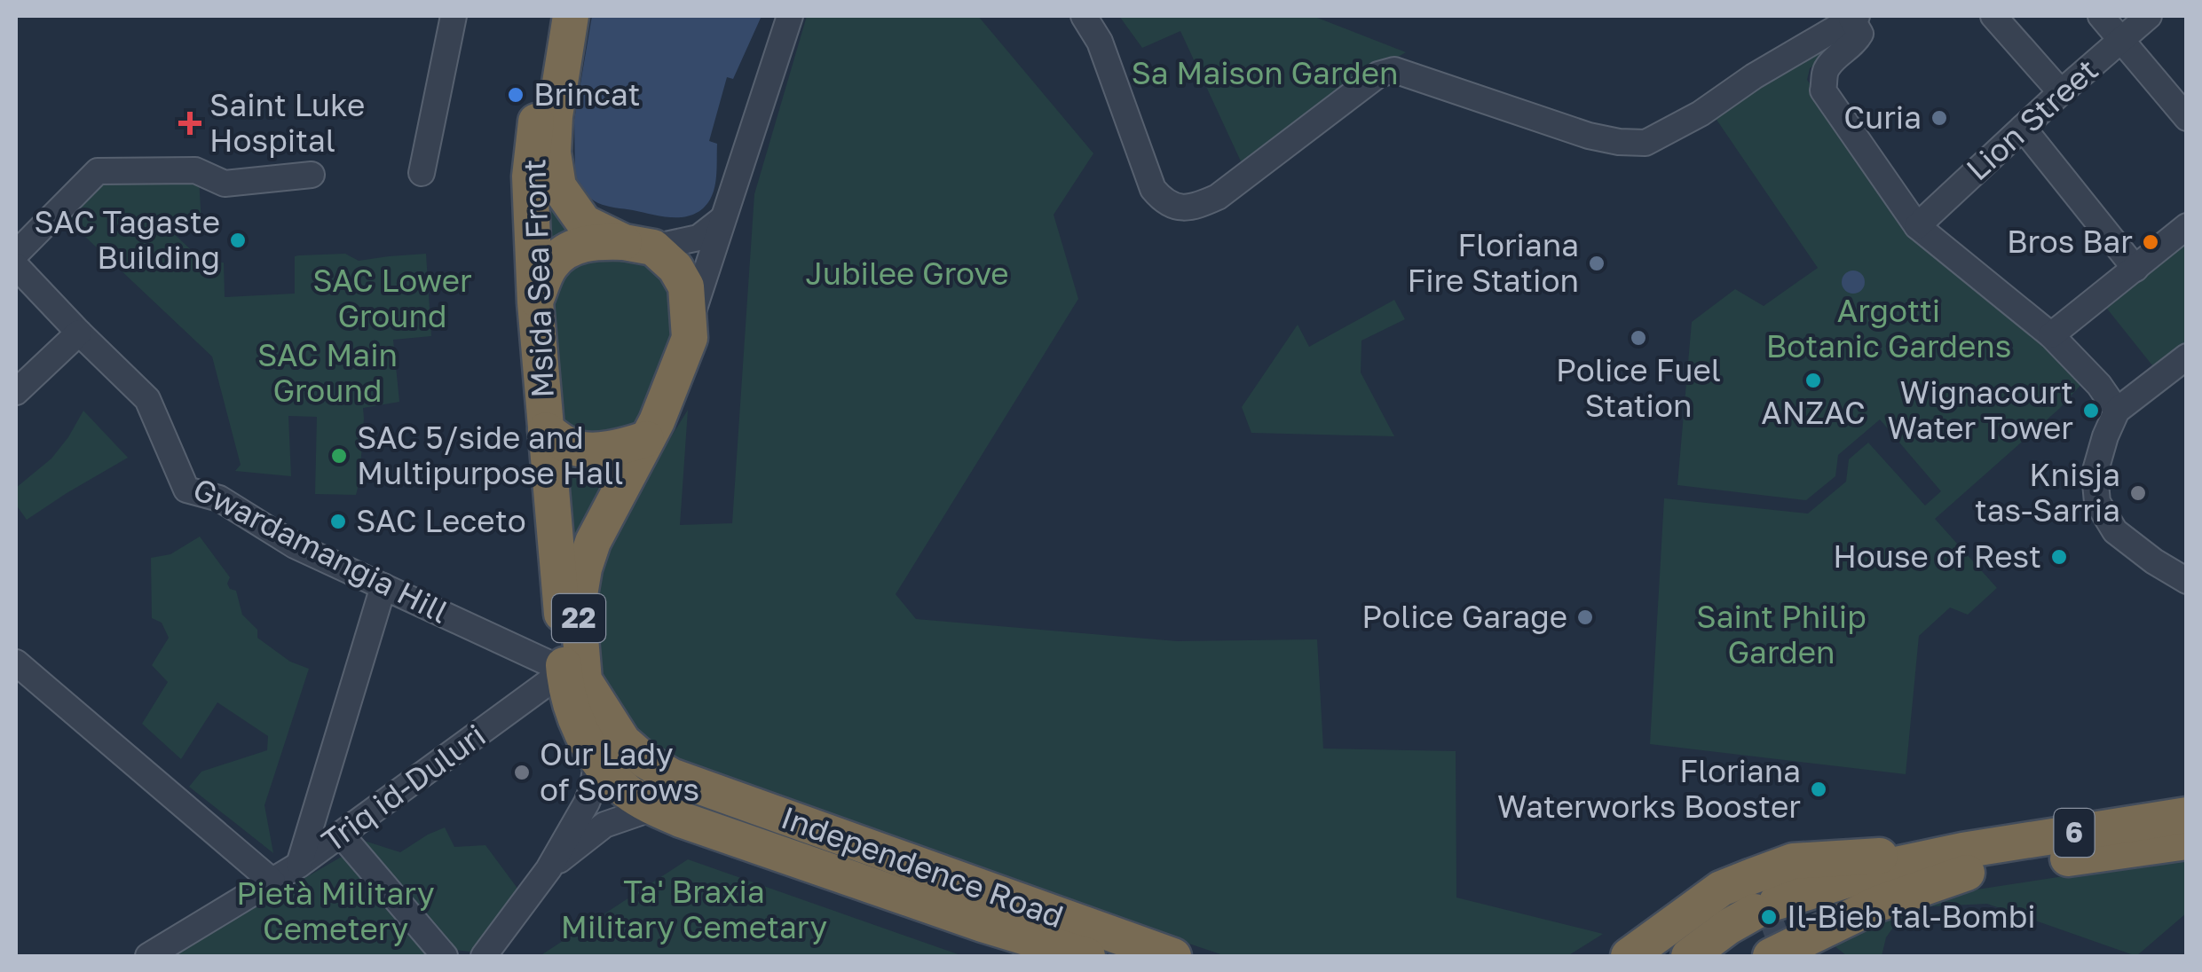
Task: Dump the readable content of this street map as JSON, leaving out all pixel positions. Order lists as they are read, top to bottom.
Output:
{
  "streets": {
    "highway": [
      "Msida Sea Front",
      "22",
      "6",
      "Independence Road"
    ],
    "street": ["Lion Street", "Gwardamangia Hill", "Triq id-Duluri"]
  },
  "crossings": [
    ["Msida Sea Front", "Gwardamangia Hill"],
    ["Msida Sea Front", "Triq id-Duluri"],
    ["Msida Sea Front", "Independence Road"],
    ["Gwardamangia Hill", "Triq id-Duluri"]
  ],
  "parks": [
    "Sa Maison Garden",
    "Jubilee Grove",
    "SAC Lower Ground",
    "Argotti Botanic Gardens",
    "SAC Main Ground",
    "Saint Philip Garden",
    "Ta' Braxia Military Cemetary",
    "Pietà Military Cemetery"
  ],
  "places": {
    "other": [
      "Brincat",
      "Curia",
      "SAC Tagaste Building",
      "Bros Bar",
      "Floriana Fire Station",
      "Police Fuel Station",
      "ANZAC",
      "Wignacourt Water Tower",
      "SAC 5/side and Multipurpose Hall",
      "Knisja tas-Sarria",
      "SAC Leceto",
      "House of Rest",
      "Police Garage",
      "Our Lady of Sorrows",
      "Floriana Waterworks Booster",
      "Il-Bieb tal-Bombi"
    ],
    "health": ["Saint Luke Hospital"]
  }
}
